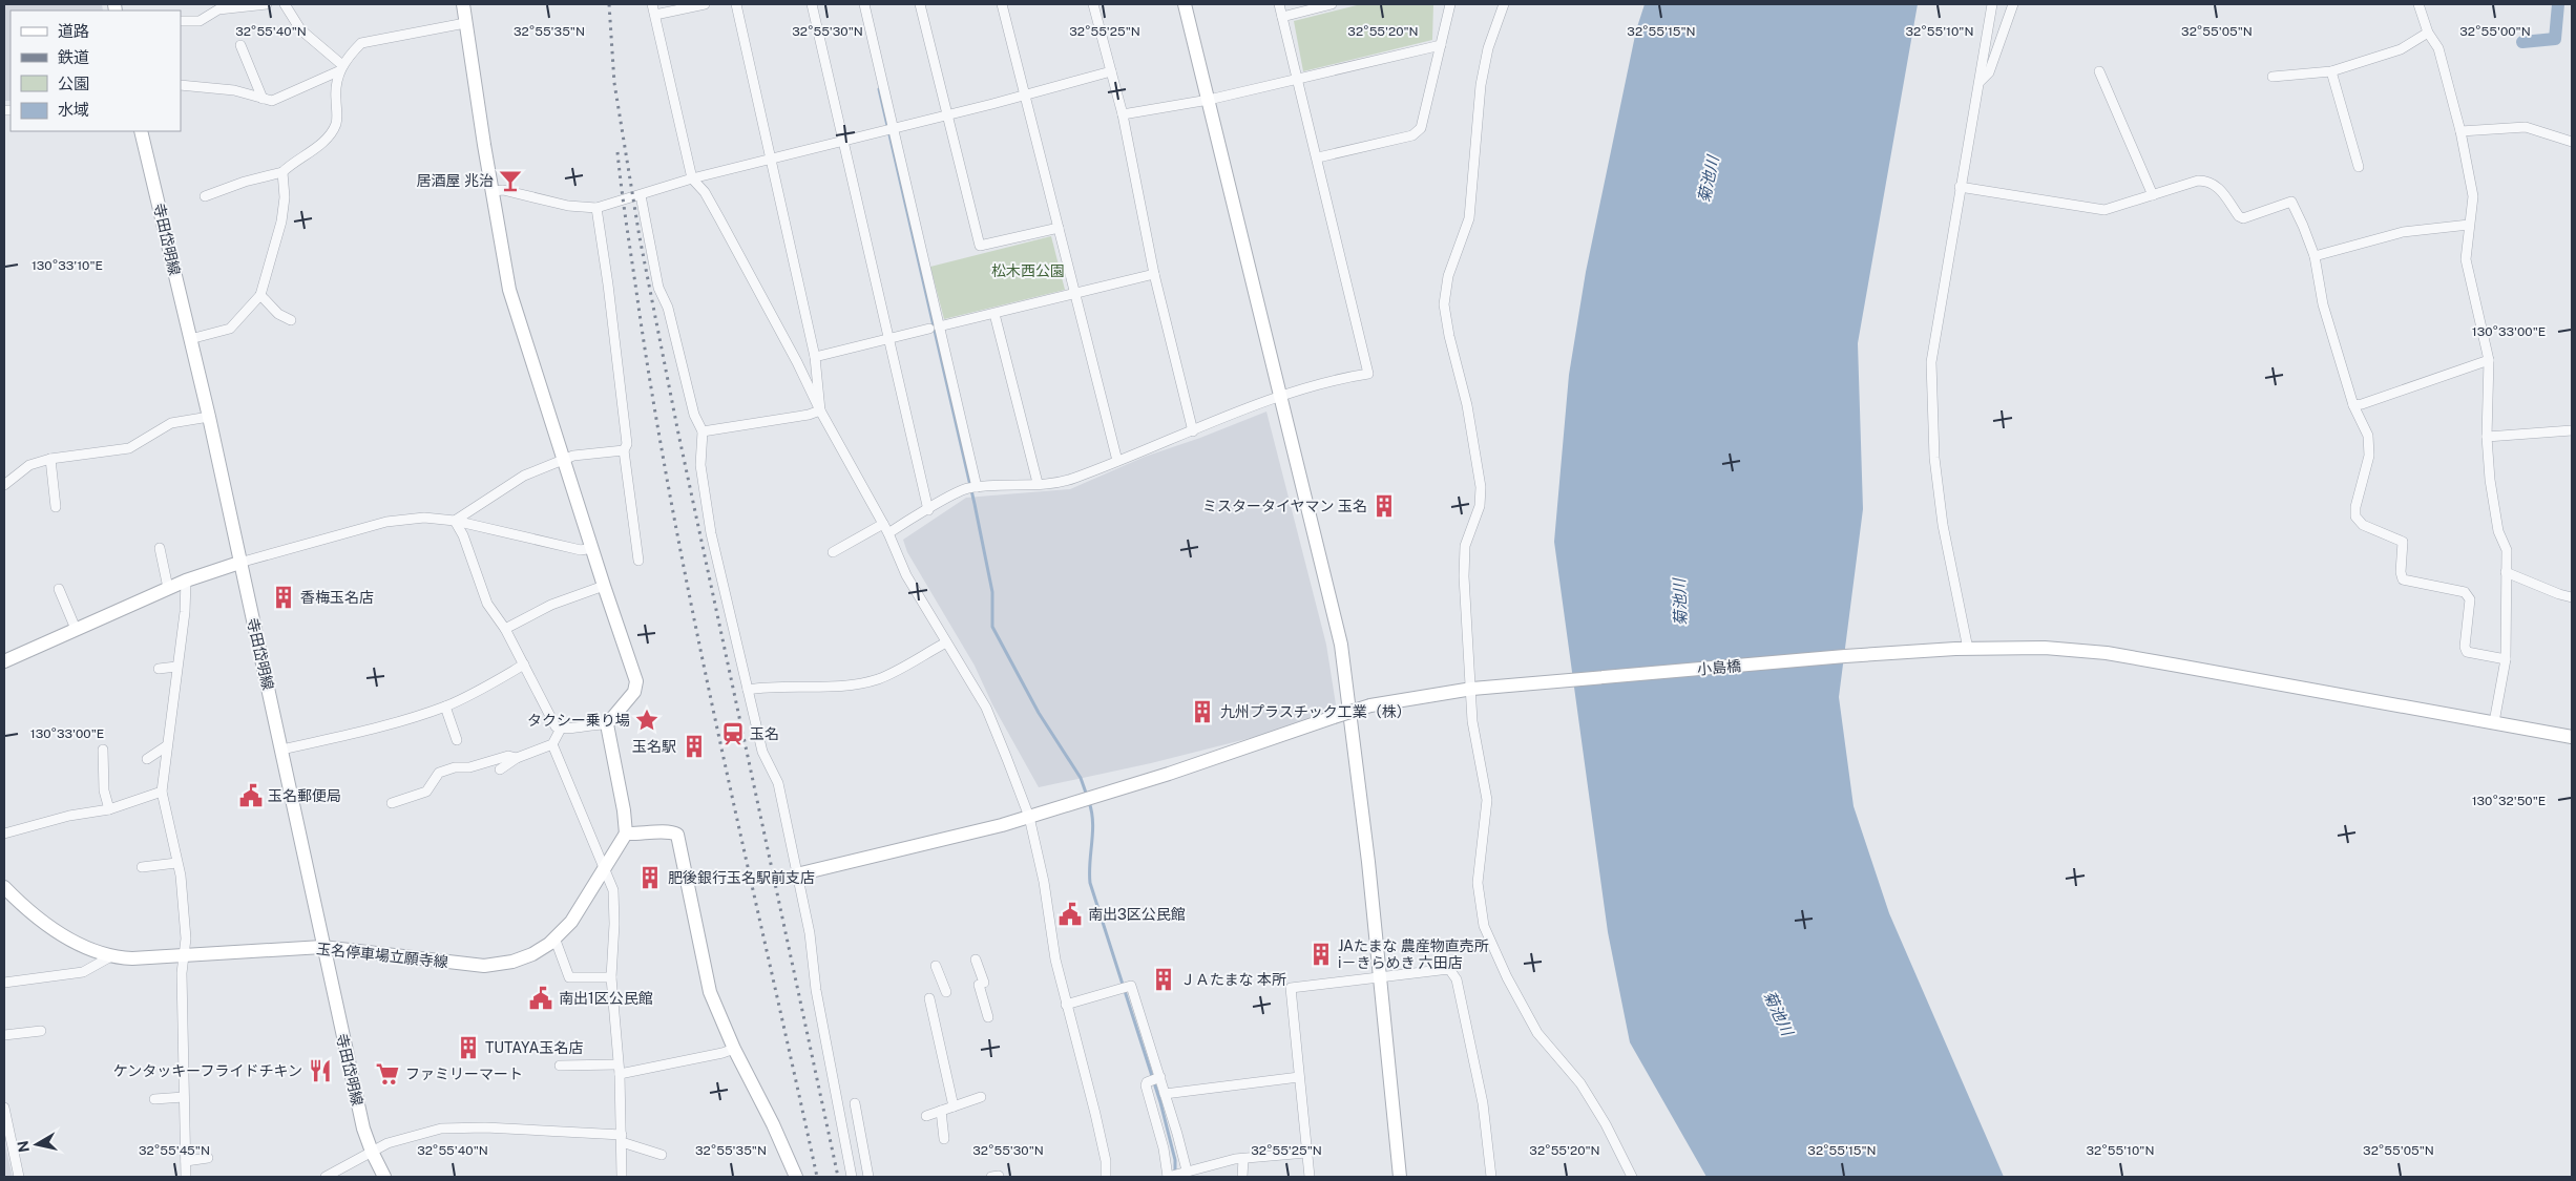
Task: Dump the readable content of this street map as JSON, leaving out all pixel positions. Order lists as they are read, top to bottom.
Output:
{
  "streets": {
    "street": ["寺田岱明線", "小島橋", "玉名停車場立願寺線"]
  },
  "crossings": [
    ["寺田岱明線", "玉名停車場立願寺線"]
  ],
  "water": ["菊池川"],
  "parks": ["松木西公園"],
  "places": {
    "bar": ["居酒屋 兆治"],
    "building": [
      "ミスタータイヤマン 玉名",
      "香梅玉名店",
      "九州プラスチック工業（株）",
      "玉名駅",
      "肥後銀行玉名駅前支店",
      "JAたまな 農産物直売所 i－きらめき 六田店",
      "ＪＡたまな 本所",
      "TUTAYA玉名店"
    ],
    "place": ["タクシー乗り場"],
    "station": ["玉名"],
    "public building": ["玉名郵便局", "南出3区公民館", "南出1区公民館"],
    "restaurant": ["ケンタッキーフライドチキン"],
    "supermarket": ["ファミリーマート"]
  },
  "legend": [
    "道路",
    "鉄道",
    "公園",
    "水域"
  ],
  "north": "left",
  "coordinates": [
    "32°55'40\"N",
    "32°55'35\"N",
    "32°55'30\"N",
    "32°55'25\"N",
    "32°55'15\"N",
    "32°55'10\"N",
    "32°55'05\"N",
    "32°55'00\"N",
    "32°55'20\"N",
    "130°33'10\"E",
    "130°33'00\"E",
    "130°32'50\"E",
    "32°55'45\"N"
  ]
}
